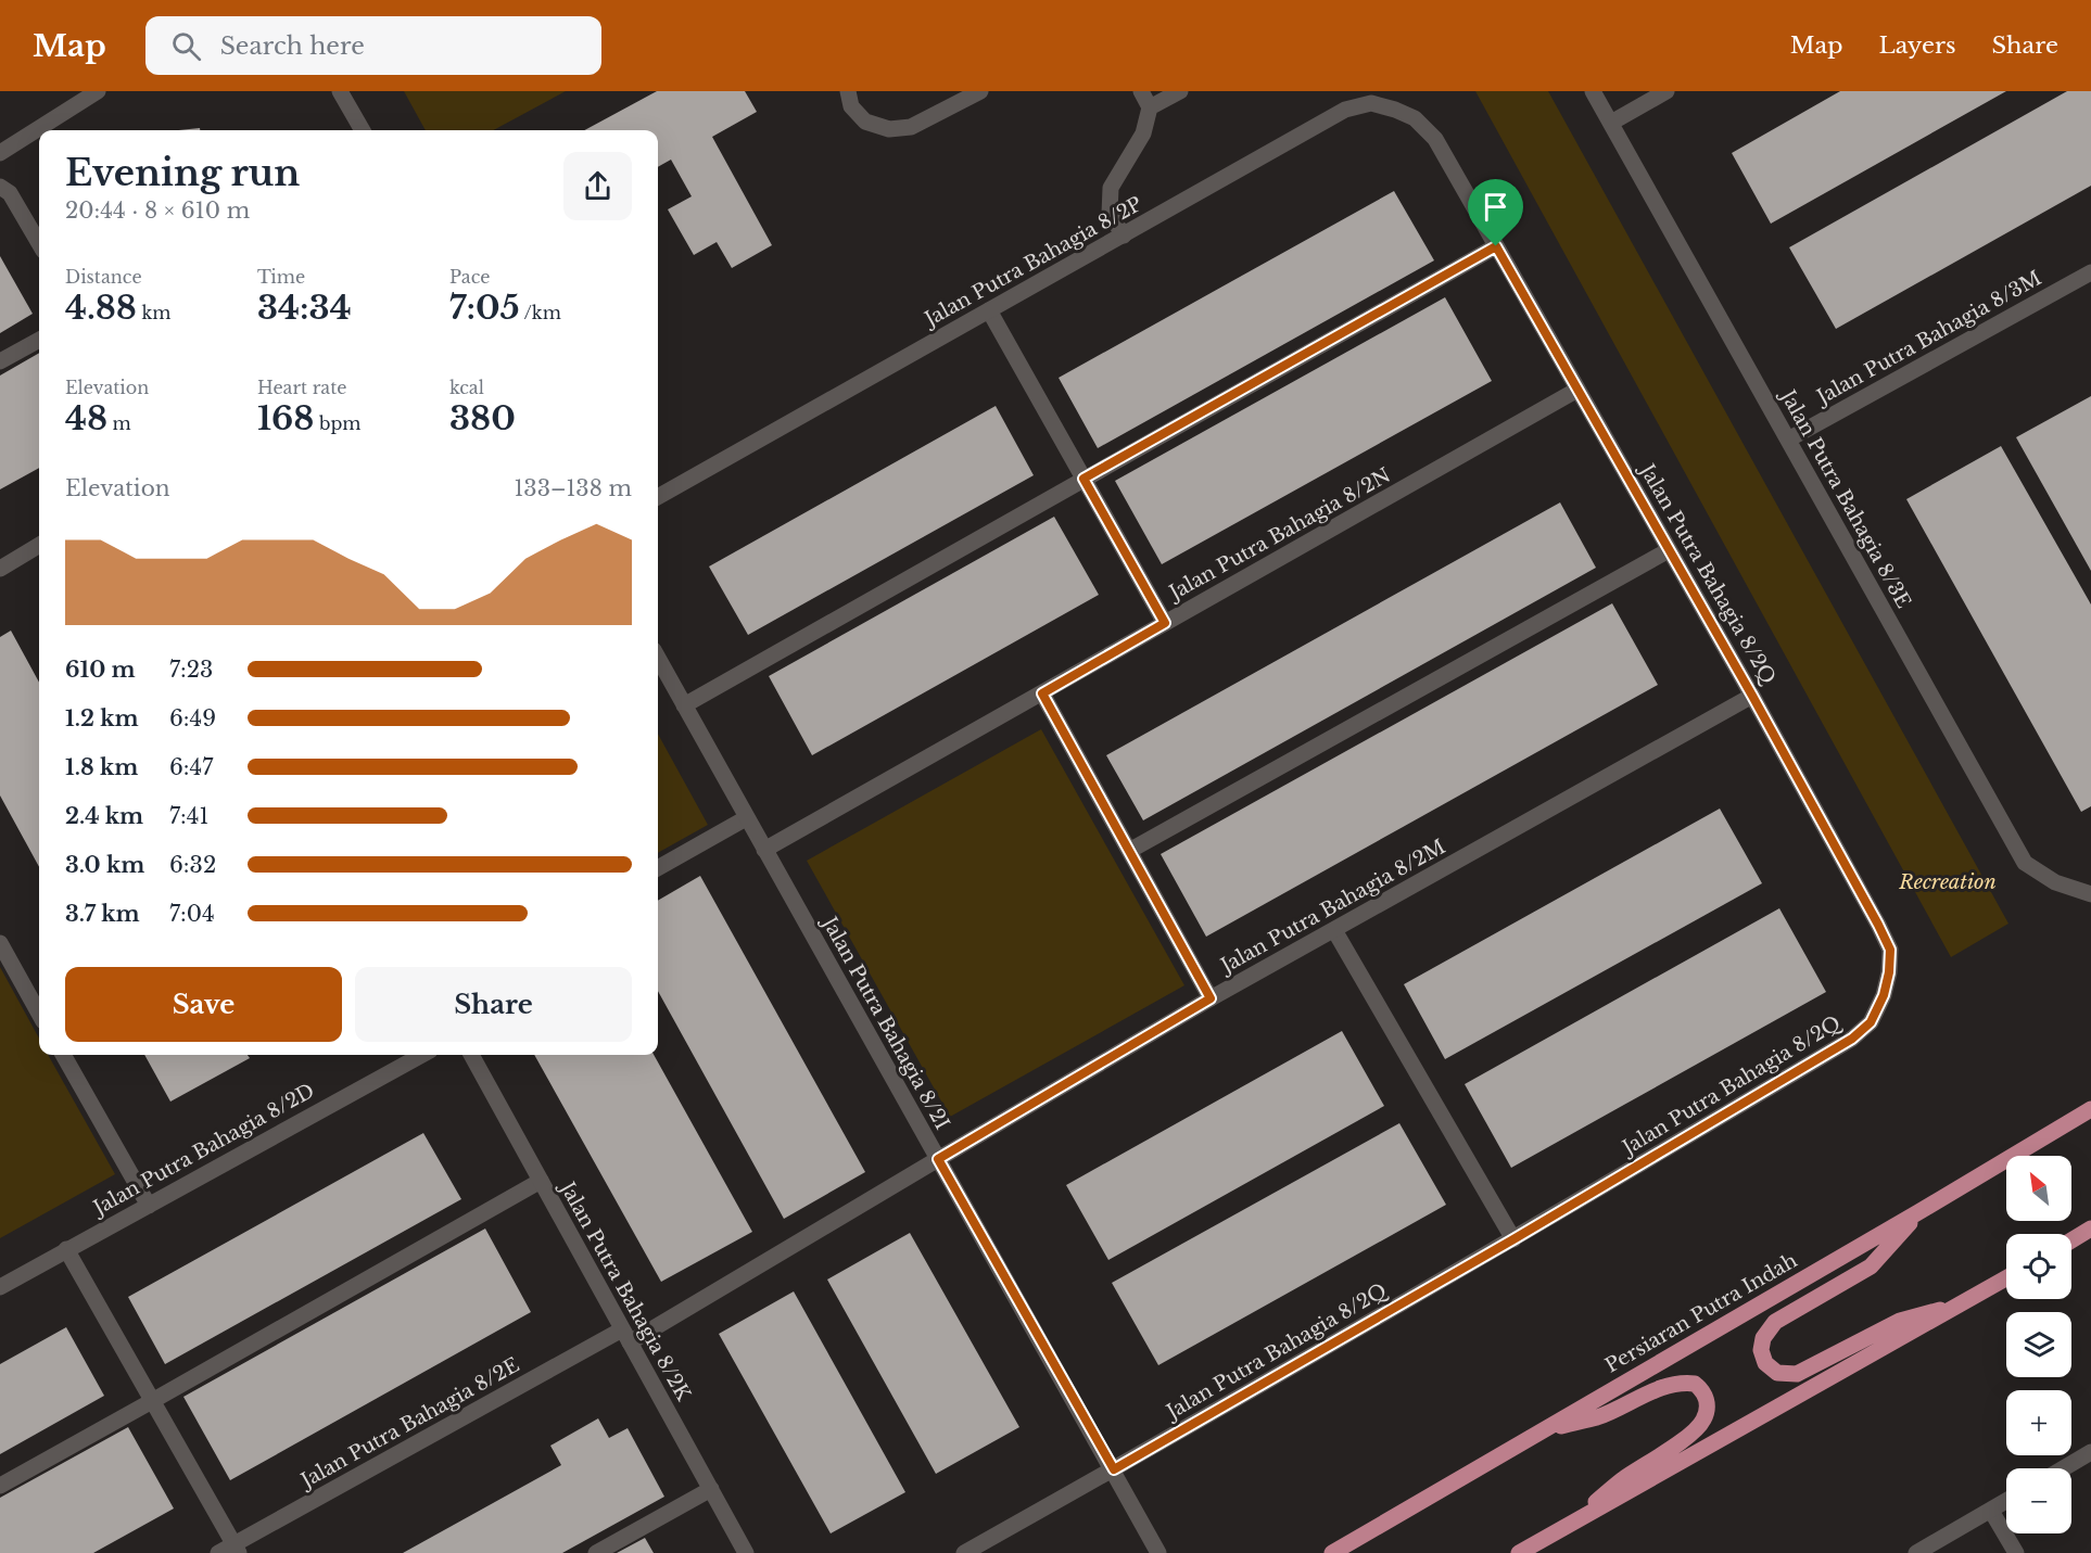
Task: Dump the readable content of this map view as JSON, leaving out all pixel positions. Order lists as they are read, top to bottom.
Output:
{
  "streets": {
    "main road": ["Persiaran Putra Indah"],
    "street": [
      "Jalan Putra Bahagia 8/2P",
      "Jalan Putra Bahagia 8/3M",
      "Jalan Putra Bahagia 8/3E",
      "Jalan Putra Bahagia 8/2N",
      "Jalan Putra Bahagia 8/2Q",
      "Jalan Putra Bahagia 8/2M",
      "Jalan Putra Bahagia 8/2I",
      "Jalan Putra Bahagia 8/2D",
      "Jalan Putra Bahagia 8/2K",
      "Jalan Putra Bahagia 8/2E"
    ]
  },
  "crossings": [
    ["Jalan Putra Bahagia 8/2P", "Jalan Putra Bahagia 8/2Q"],
    ["Jalan Putra Bahagia 8/3M", "Jalan Putra Bahagia 8/3E"],
    ["Jalan Putra Bahagia 8/2N", "Jalan Putra Bahagia 8/2Q"],
    ["Jalan Putra Bahagia 8/2N", "Jalan Putra Bahagia 8/2I"],
    ["Jalan Putra Bahagia 8/2Q", "Jalan Putra Bahagia 8/2M"],
    ["Jalan Putra Bahagia 8/2Q", "Jalan Putra Bahagia 8/2I"],
    ["Jalan Putra Bahagia 8/2M", "Jalan Putra Bahagia 8/2I"],
    ["Jalan Putra Bahagia 8/2M", "Jalan Putra Bahagia 8/2K"],
    ["Jalan Putra Bahagia 8/2M", "Jalan Putra Bahagia 8/2E"],
    ["Jalan Putra Bahagia 8/2K", "Jalan Putra Bahagia 8/2E"]
  ],
  "parks": ["Recreation"],
  "north": "top left",
  "page": {
    "header": "Map",
    "search": "Search here",
    "nav": ["Map", "Layers", "Share"],
    "heading": ["Evening run", "20:44 · 8 × 610 m"],
    "stats": [
      ["Distance", "4.88 km"],
      ["Time", "34:34"],
      ["Pace", "7:05 /km"],
      ["Elevation", "48 m"],
      ["Heart rate", "168 bpm"],
      ["kcal", "380"]
    ],
    "chart": ["Elevation", "133–138 m"],
    "list": [
      {
        "name": "610 m",
        "note": "7:23"
      },
      {
        "name": "1.2 km",
        "note": "6:49"
      },
      {
        "name": "1.8 km",
        "note": "6:47"
      },
      {
        "name": "2.4 km",
        "note": "7:41"
      },
      {
        "name": "3.0 km",
        "note": "6:32"
      },
      {
        "name": "3.7 km",
        "note": "7:04"
      }
    ],
    "buttons": ["Save", "Share"],
    "map_buttons": ["+", "−"]
  }
}
